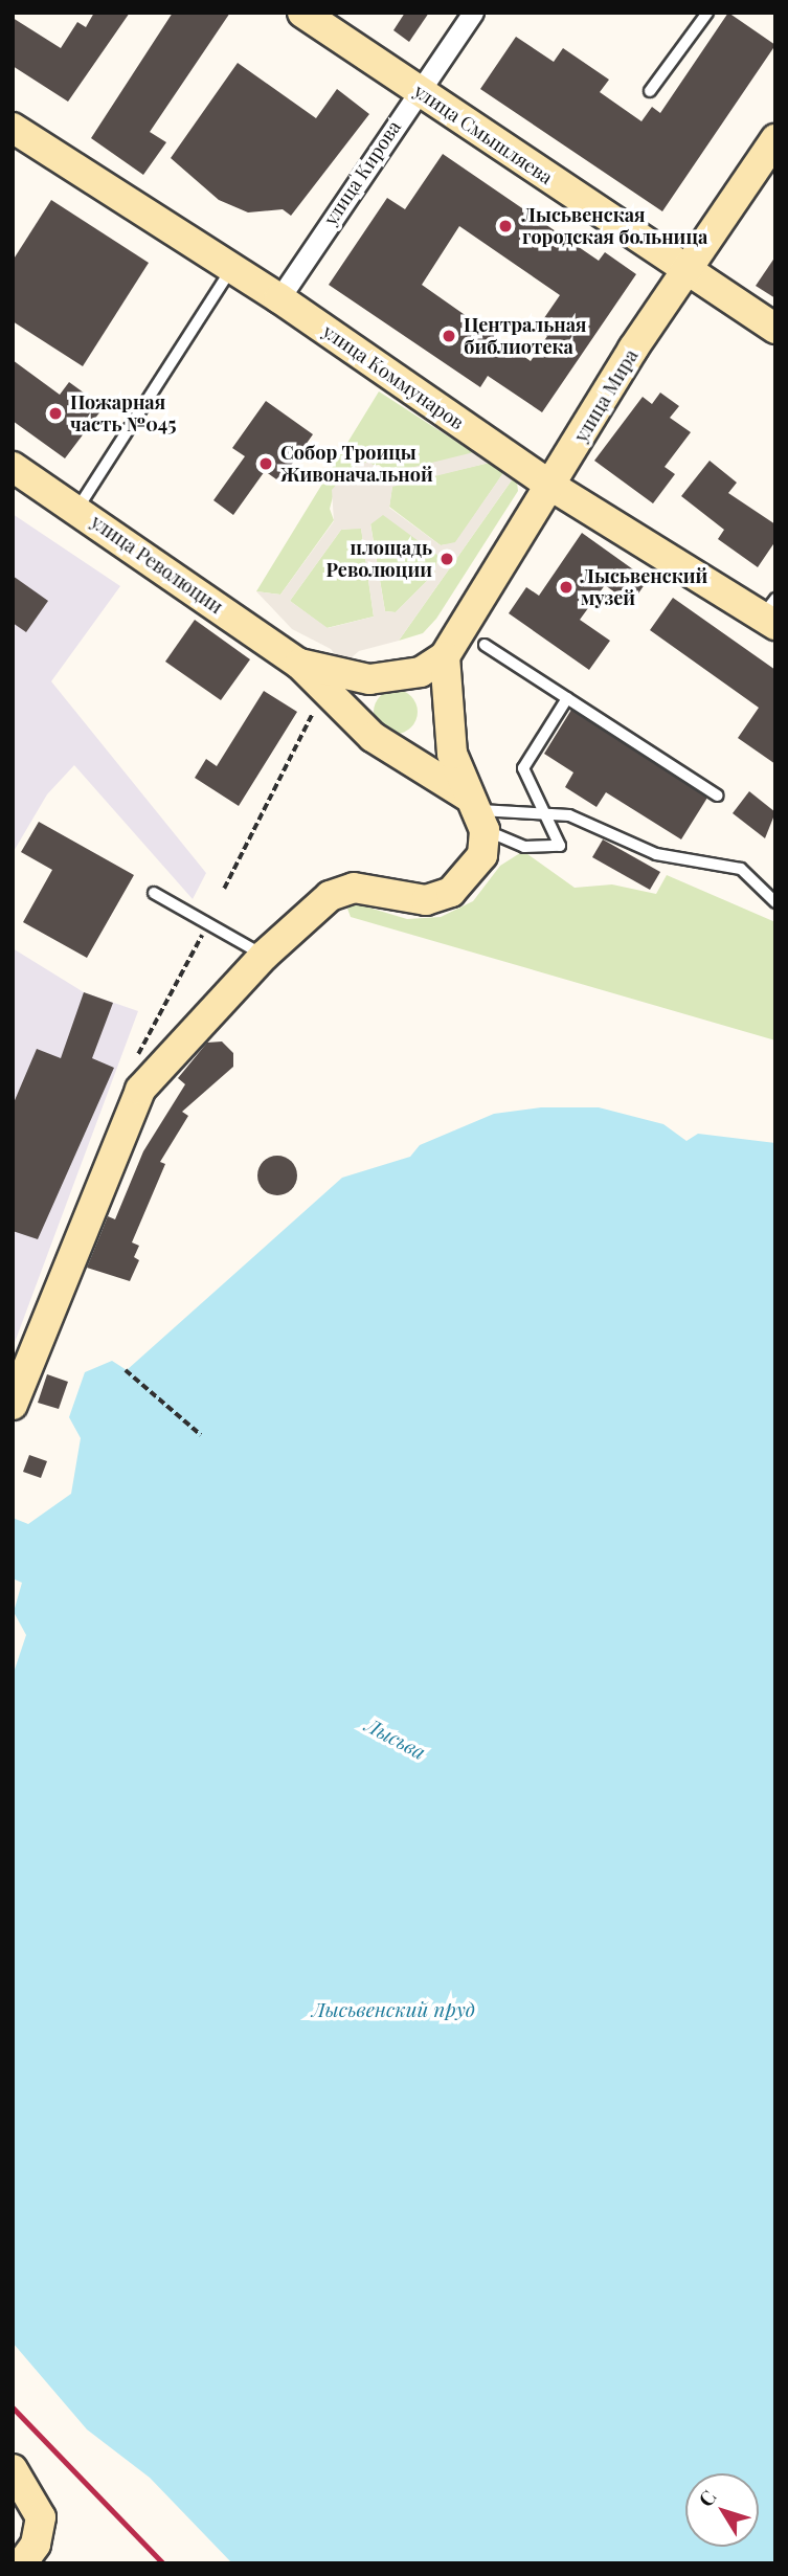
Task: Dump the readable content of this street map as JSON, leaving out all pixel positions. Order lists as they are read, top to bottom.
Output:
{
  "streets": {
    "street": [
      "улица Смышляева",
      "улица Кирова",
      "улица Коммунаров",
      "улица Мира",
      "улица Революции"
    ]
  },
  "crossings": [
    ["улица Смышляева", "улица Кирова"],
    ["улица Смышляева", "улица Мира"],
    ["улица Кирова", "улица Коммунаров"],
    ["улица Коммунаров", "улица Мира"]
  ],
  "water": ["Лысьва", "Лысьвенский пруд"],
  "places": [
    "Лысьвенская городская больница",
    "Центральная библиотека",
    "Пожарная часть №045",
    "Собор Троицы Живоначальной",
    "площадь Революции",
    "Лысьвенский музей"
  ],
  "north": "top left"
}
